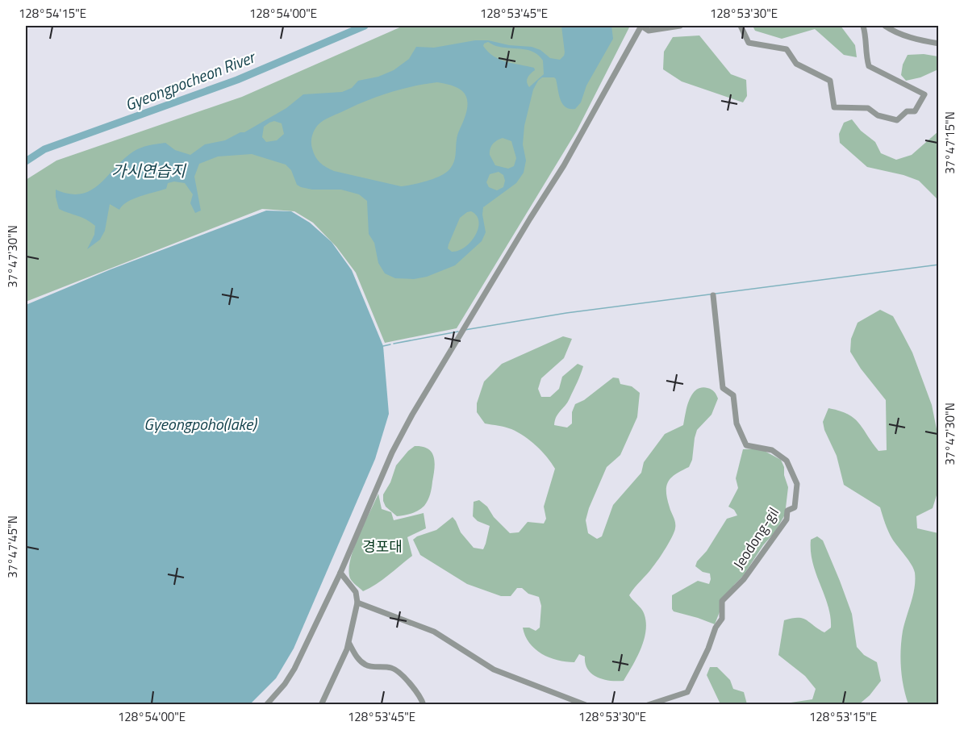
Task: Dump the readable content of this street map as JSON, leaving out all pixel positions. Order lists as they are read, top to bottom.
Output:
{
  "streets": {
    "street": ["Jeodong-gil"]
  },
  "water": ["Gyeongpocheon River", "가시연습지", "Gyeongpoho(lake)"],
  "parks": ["경포대"],
  "coordinates": [
    "128°54'15\"E",
    "128°54'00\"E",
    "128°53'45\"E",
    "128°53'30\"E",
    "37°47'15\"N",
    "37°47'30\"N",
    "37°47'45\"N",
    "128°53'15\"E"
  ]
}
